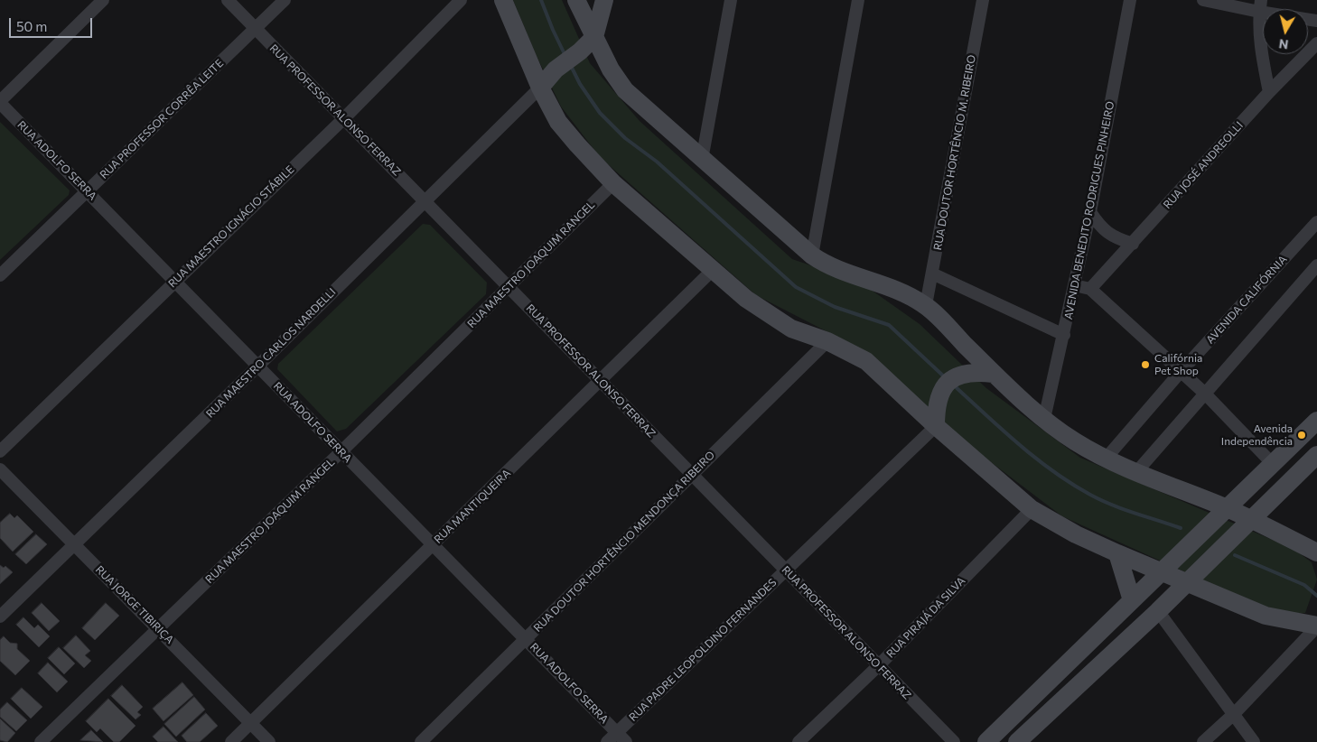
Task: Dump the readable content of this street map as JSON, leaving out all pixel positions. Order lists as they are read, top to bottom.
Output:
{
  "streets": {
    "street": [
      "RUA PROFESSOR ALONSO FERRAZ",
      "RUA PROFESSOR CORRÊA LEITE",
      "RUA DOUTOR HORTÊNCIO M. RIBEIRO",
      "RUA ADOLFO SERRA",
      "RUA JOSÉ ANDREOLLI",
      "AVENIDA BENEDITO RODRIGUES PINHEIRO",
      "RUA MAESTRO IGNÁCIO STÁBILE",
      "RUA MAESTRO JOAQUIM RANGEL",
      "AVENIDA CALIFÓRNIA",
      "RUA MAESTRO CARLOS NARDELLI",
      "RUA MANTIQUEIRA",
      "RUA DOUTOR HORTÊNCIO MENDONÇA RIBEIRO",
      "RUA JORGE TIBIRIÇA",
      "RUA PIRAJÁ DA SILVA",
      "RUA PADRE LEOPOLDINO FERNANDES"
    ]
  },
  "crossings": [
    ["RUA PROFESSOR ALONSO FERRAZ", "RUA PROFESSOR CORRÊA LEITE"],
    ["RUA PROFESSOR ALONSO FERRAZ", "RUA MAESTRO IGNÁCIO STÁBILE"],
    ["RUA PROFESSOR ALONSO FERRAZ", "RUA MAESTRO JOAQUIM RANGEL"],
    ["RUA PROFESSOR ALONSO FERRAZ", "RUA MAESTRO CARLOS NARDELLI"],
    ["RUA PROFESSOR ALONSO FERRAZ", "RUA MANTIQUEIRA"],
    ["RUA PROFESSOR ALONSO FERRAZ", "RUA DOUTOR HORTÊNCIO MENDONÇA RIBEIRO"],
    ["RUA PROFESSOR ALONSO FERRAZ", "RUA PIRAJÁ DA SILVA"],
    ["RUA PROFESSOR ALONSO FERRAZ", "RUA PADRE LEOPOLDINO FERNANDES"],
    ["RUA PROFESSOR CORRÊA LEITE", "RUA ADOLFO SERRA"],
    ["RUA ADOLFO SERRA", "RUA MAESTRO IGNÁCIO STÁBILE"],
    ["RUA ADOLFO SERRA", "RUA MAESTRO JOAQUIM RANGEL"],
    ["RUA ADOLFO SERRA", "RUA MAESTRO CARLOS NARDELLI"],
    ["RUA ADOLFO SERRA", "RUA MANTIQUEIRA"],
    ["RUA ADOLFO SERRA", "RUA DOUTOR HORTÊNCIO MENDONÇA RIBEIRO"],
    ["RUA ADOLFO SERRA", "RUA PADRE LEOPOLDINO FERNANDES"],
    ["RUA MAESTRO JOAQUIM RANGEL", "RUA JORGE TIBIRIÇA"],
    ["RUA MAESTRO CARLOS NARDELLI", "RUA JORGE TIBIRIÇA"],
    ["RUA MANTIQUEIRA", "RUA JORGE TIBIRIÇA"]
  ],
  "places": ["Califórnia Pet Shop", "Avenida Independência"],
  "scale_bar": "50 m",
  "north": "bottom"
}
